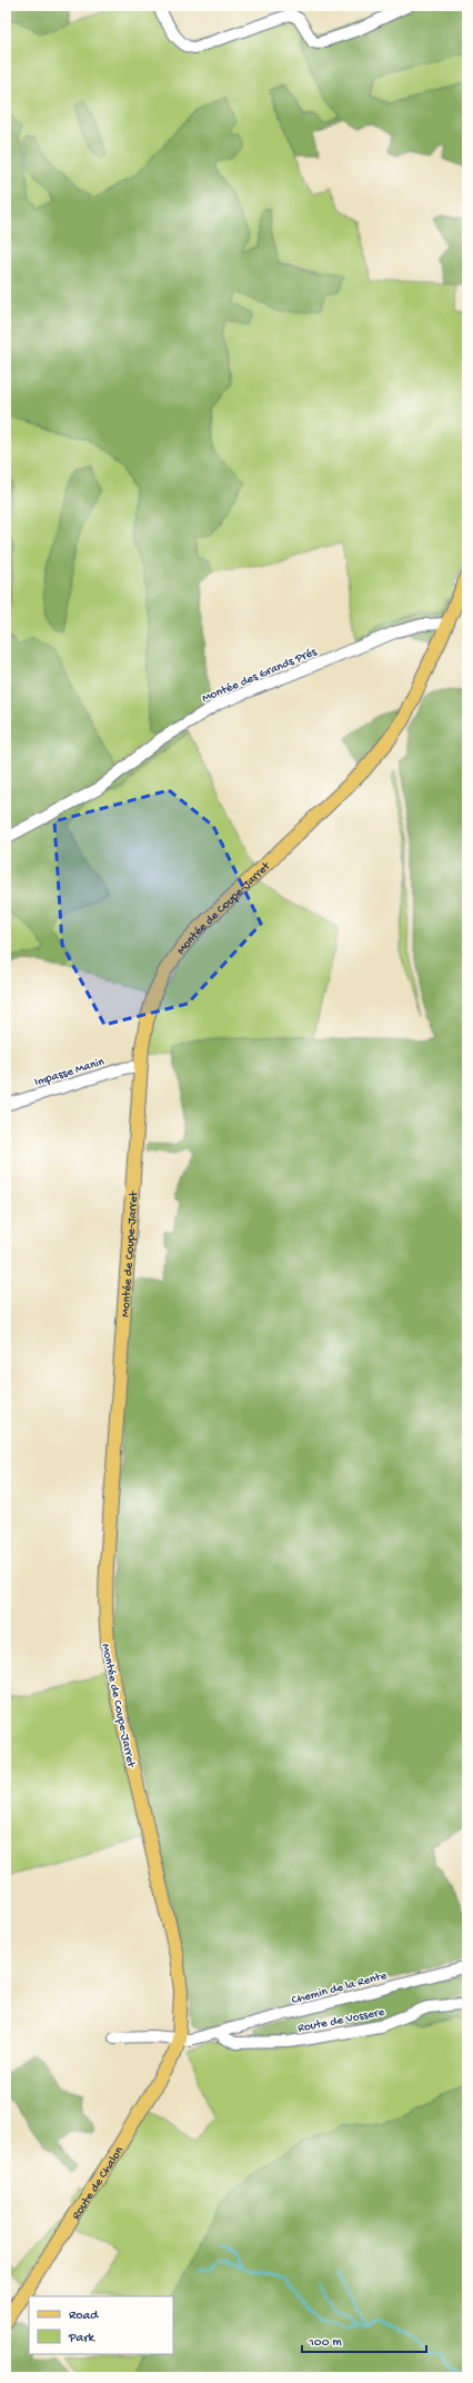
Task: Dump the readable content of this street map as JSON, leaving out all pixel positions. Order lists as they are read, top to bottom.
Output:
{
  "streets": {
    "main road": ["Montée de Coupe-Jarret", "Route de Chalon"],
    "street": [
      "Montée des Grands Prés",
      "Impasse Manin",
      "Chemin de la Rente",
      "Route de Vossere"
    ]
  },
  "crossings": [
    ["Montée des Grands Prés", "Montée de Coupe-Jarret"],
    ["Montée de Coupe-Jarret", "Impasse Manin"],
    ["Montée de Coupe-Jarret", "Chemin de la Rente"],
    ["Montée de Coupe-Jarret", "Route de Chalon"],
    ["Chemin de la Rente", "Route de Vossere"],
    ["Chemin de la Rente", "Route de Chalon"]
  ],
  "legend": ["Road", "Park"],
  "scale_bar": "100 m"
}
